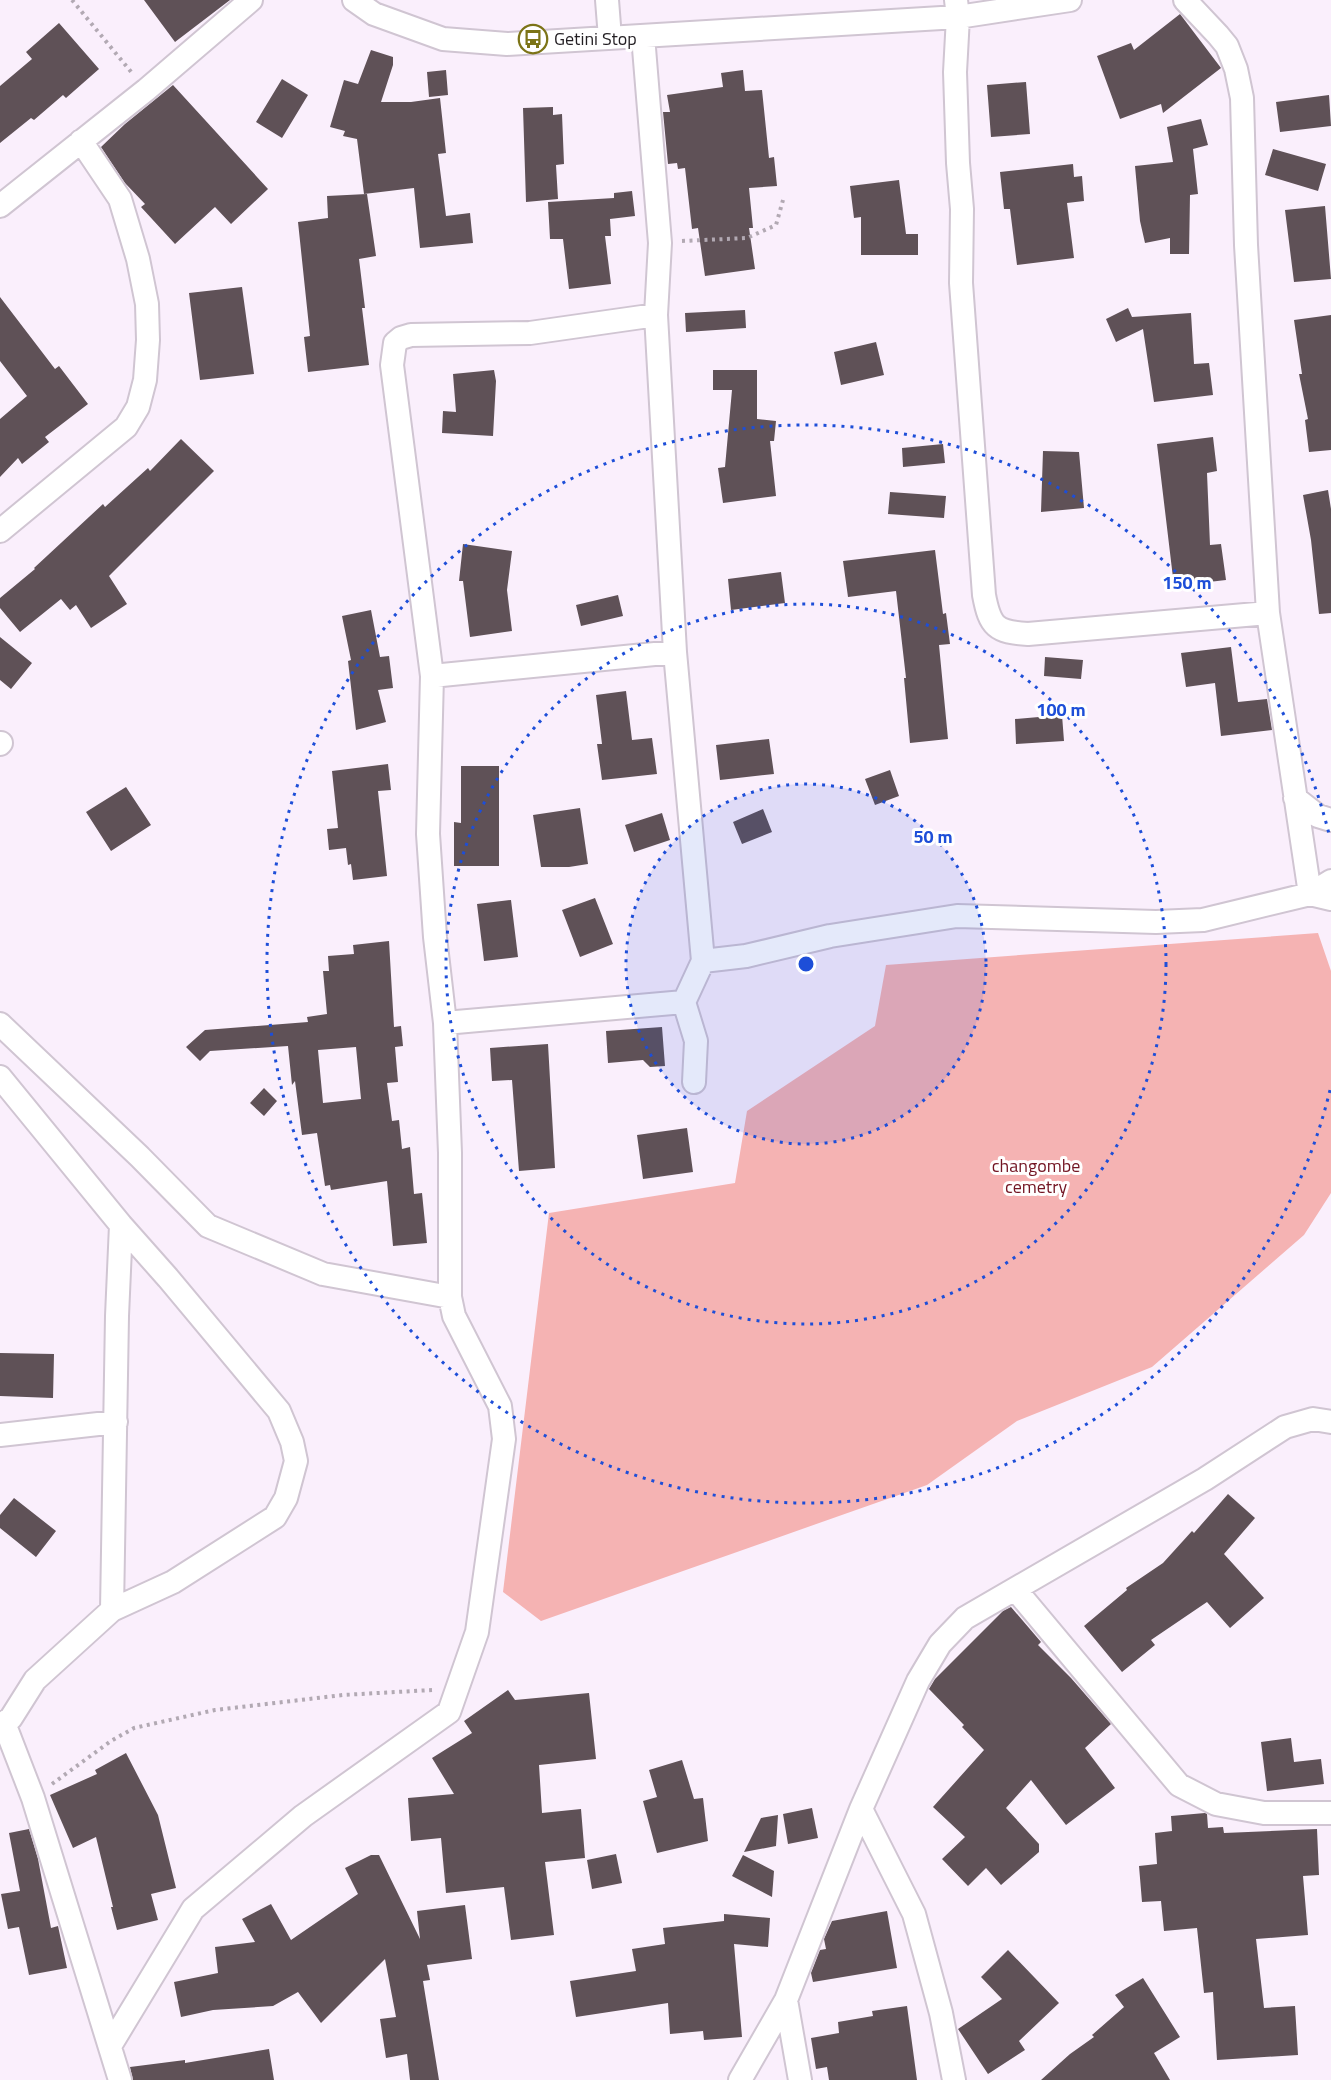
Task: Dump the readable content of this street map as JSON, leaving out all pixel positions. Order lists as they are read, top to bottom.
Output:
{
  "parks": ["changombe cemetry"],
  "places": {
    "bus stop": ["Getini Stop"]
  },
  "rings": ["150 m", "100 m", "50 m"]
}
